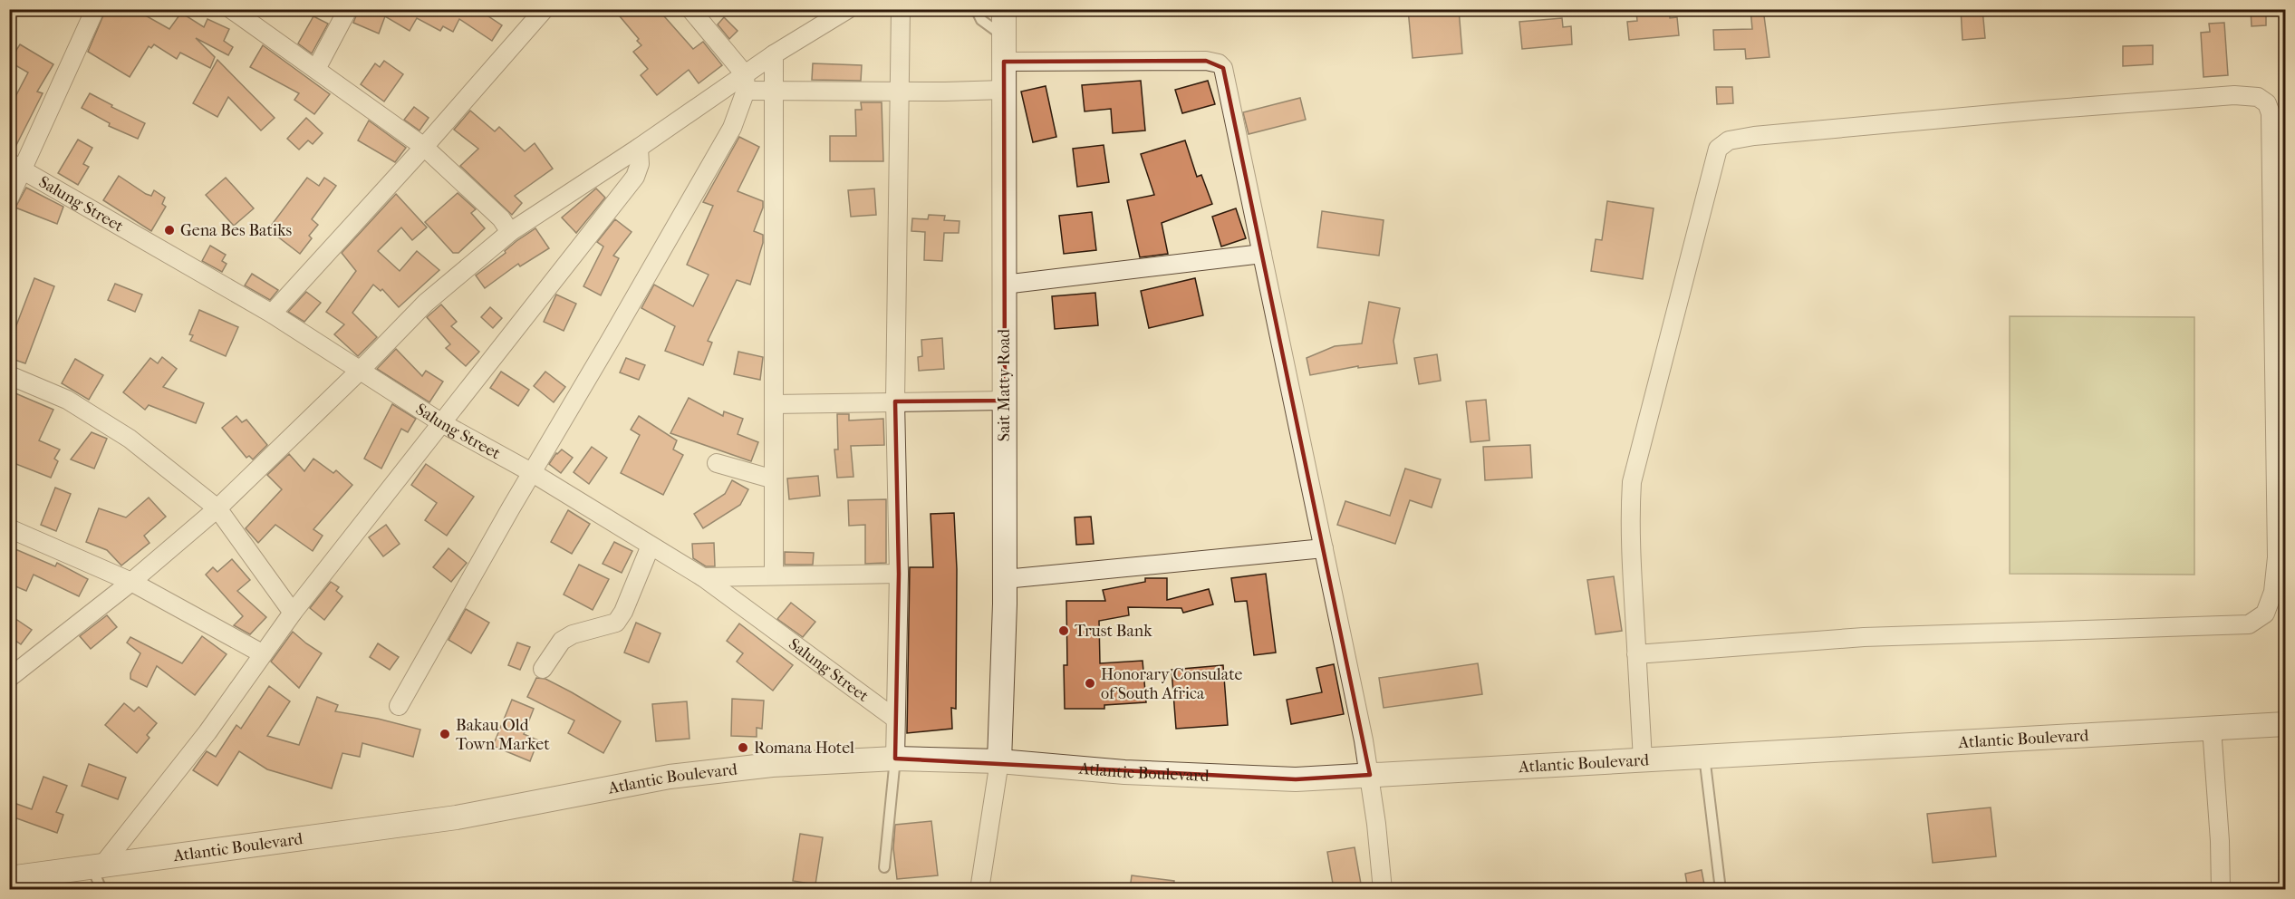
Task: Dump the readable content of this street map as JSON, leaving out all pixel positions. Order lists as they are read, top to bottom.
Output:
{
  "streets": {
    "street": ["Salung Street", "Sait Matty Road", "Atlantic Boulevard"]
  },
  "crossings": [
    ["Sait Matty Road", "Atlantic Boulevard"]
  ],
  "places": [
    "Gena Bes Batiks",
    "Trust Bank",
    "Honorary Consulate of South Africa",
    "Bakau Old Town Market",
    "Romana Hotel"
  ]
}
